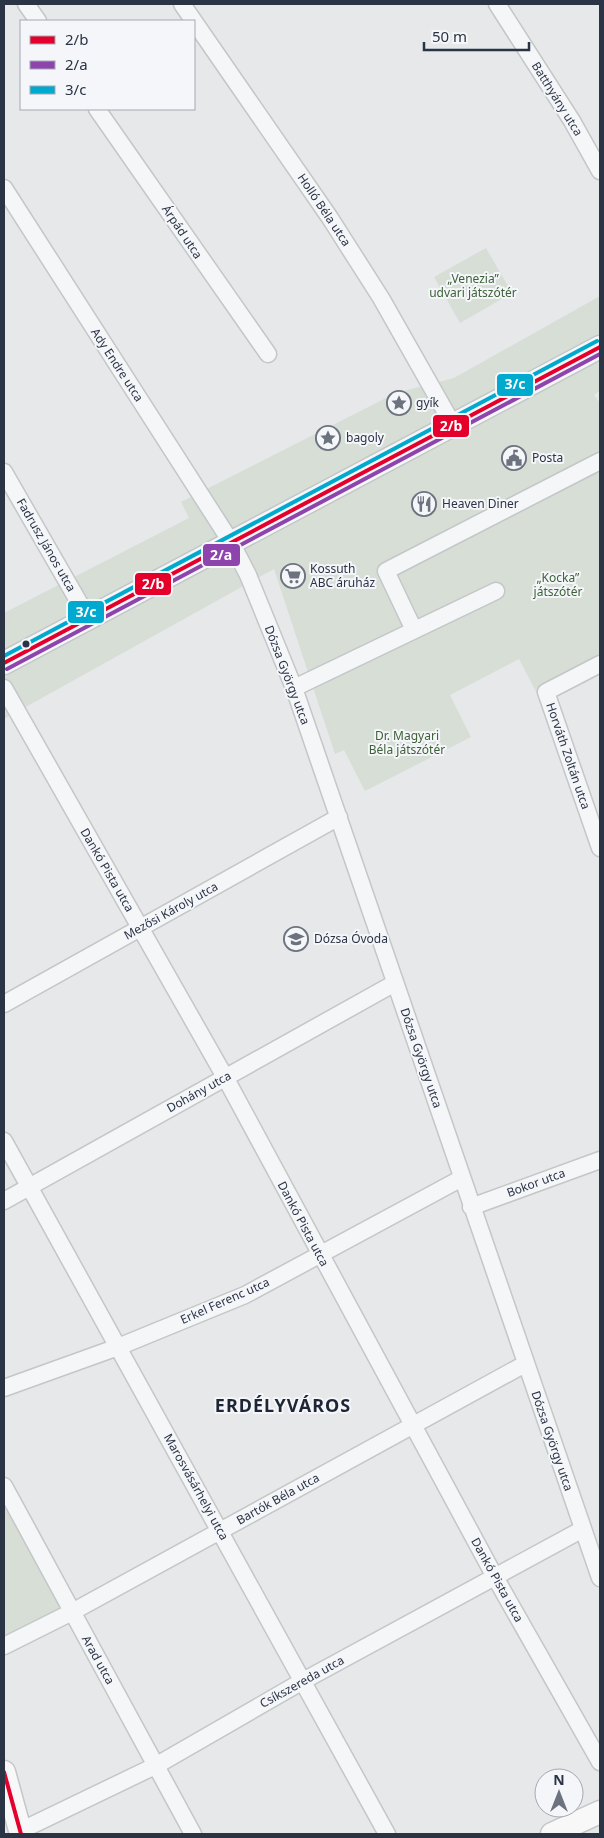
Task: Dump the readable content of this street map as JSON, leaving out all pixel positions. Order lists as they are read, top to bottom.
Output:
{
  "streets": {
    "street": [
      "Batthyány utca",
      "Holló Béla utca",
      "Árpád utca",
      "Ady Endre utca",
      "Fadrusz János utca",
      "Dózsa György utca",
      "Horváth Zoltán utca",
      "Dankó Pista utca",
      "Mezősi Károly utca",
      "Dohány utca",
      "Bokor utca",
      "Erkel Ferenc utca",
      "Marosvásárhelyi utca",
      "Bartók Béla utca",
      "Arad utca",
      "Csíkszereda utca"
    ]
  },
  "crossings": [
    ["Ady Endre utca", "Dózsa György utca"],
    ["Dózsa György utca", "Mezősi Károly utca"],
    ["Dózsa György utca", "Dohány utca"],
    ["Dózsa György utca", "Bokor utca"],
    ["Dózsa György utca", "Erkel Ferenc utca"],
    ["Dózsa György utca", "Bartók Béla utca"],
    ["Dózsa György utca", "Csíkszereda utca"],
    ["Dankó Pista utca", "Mezősi Károly utca"],
    ["Dankó Pista utca", "Dohány utca"],
    ["Dankó Pista utca", "Erkel Ferenc utca"],
    ["Dankó Pista utca", "Bartók Béla utca"],
    ["Dankó Pista utca", "Csíkszereda utca"],
    ["Dohány utca", "Marosvásárhelyi utca"],
    ["Erkel Ferenc utca", "Marosvásárhelyi utca"],
    ["Marosvásárhelyi utca", "Bartók Béla utca"],
    ["Marosvásárhelyi utca", "Csíkszereda utca"],
    ["Bartók Béla utca", "Arad utca"],
    ["Arad utca", "Csíkszereda utca"]
  ],
  "districts": ["ERDÉLYVÁROS"],
  "parks": ["„Venezia” udvari játszótér", "„Kocka” játszótér", "Dr. Magyari Béla játszótér"],
  "places": {
    "place": ["gyík", "bagoly"],
    "public building": ["Posta"],
    "restaurant": ["Heaven Diner"],
    "supermarket": ["Kossuth ABC áruház"],
    "school or university": ["Dózsa Óvoda"]
  },
  "lines": ["transit line 3/c", "transit line 2/b", "transit line 2/a"],
  "legend": ["2/b", "2/a", "3/c"],
  "scale_bar": "50 m",
  "north": "top"
}
